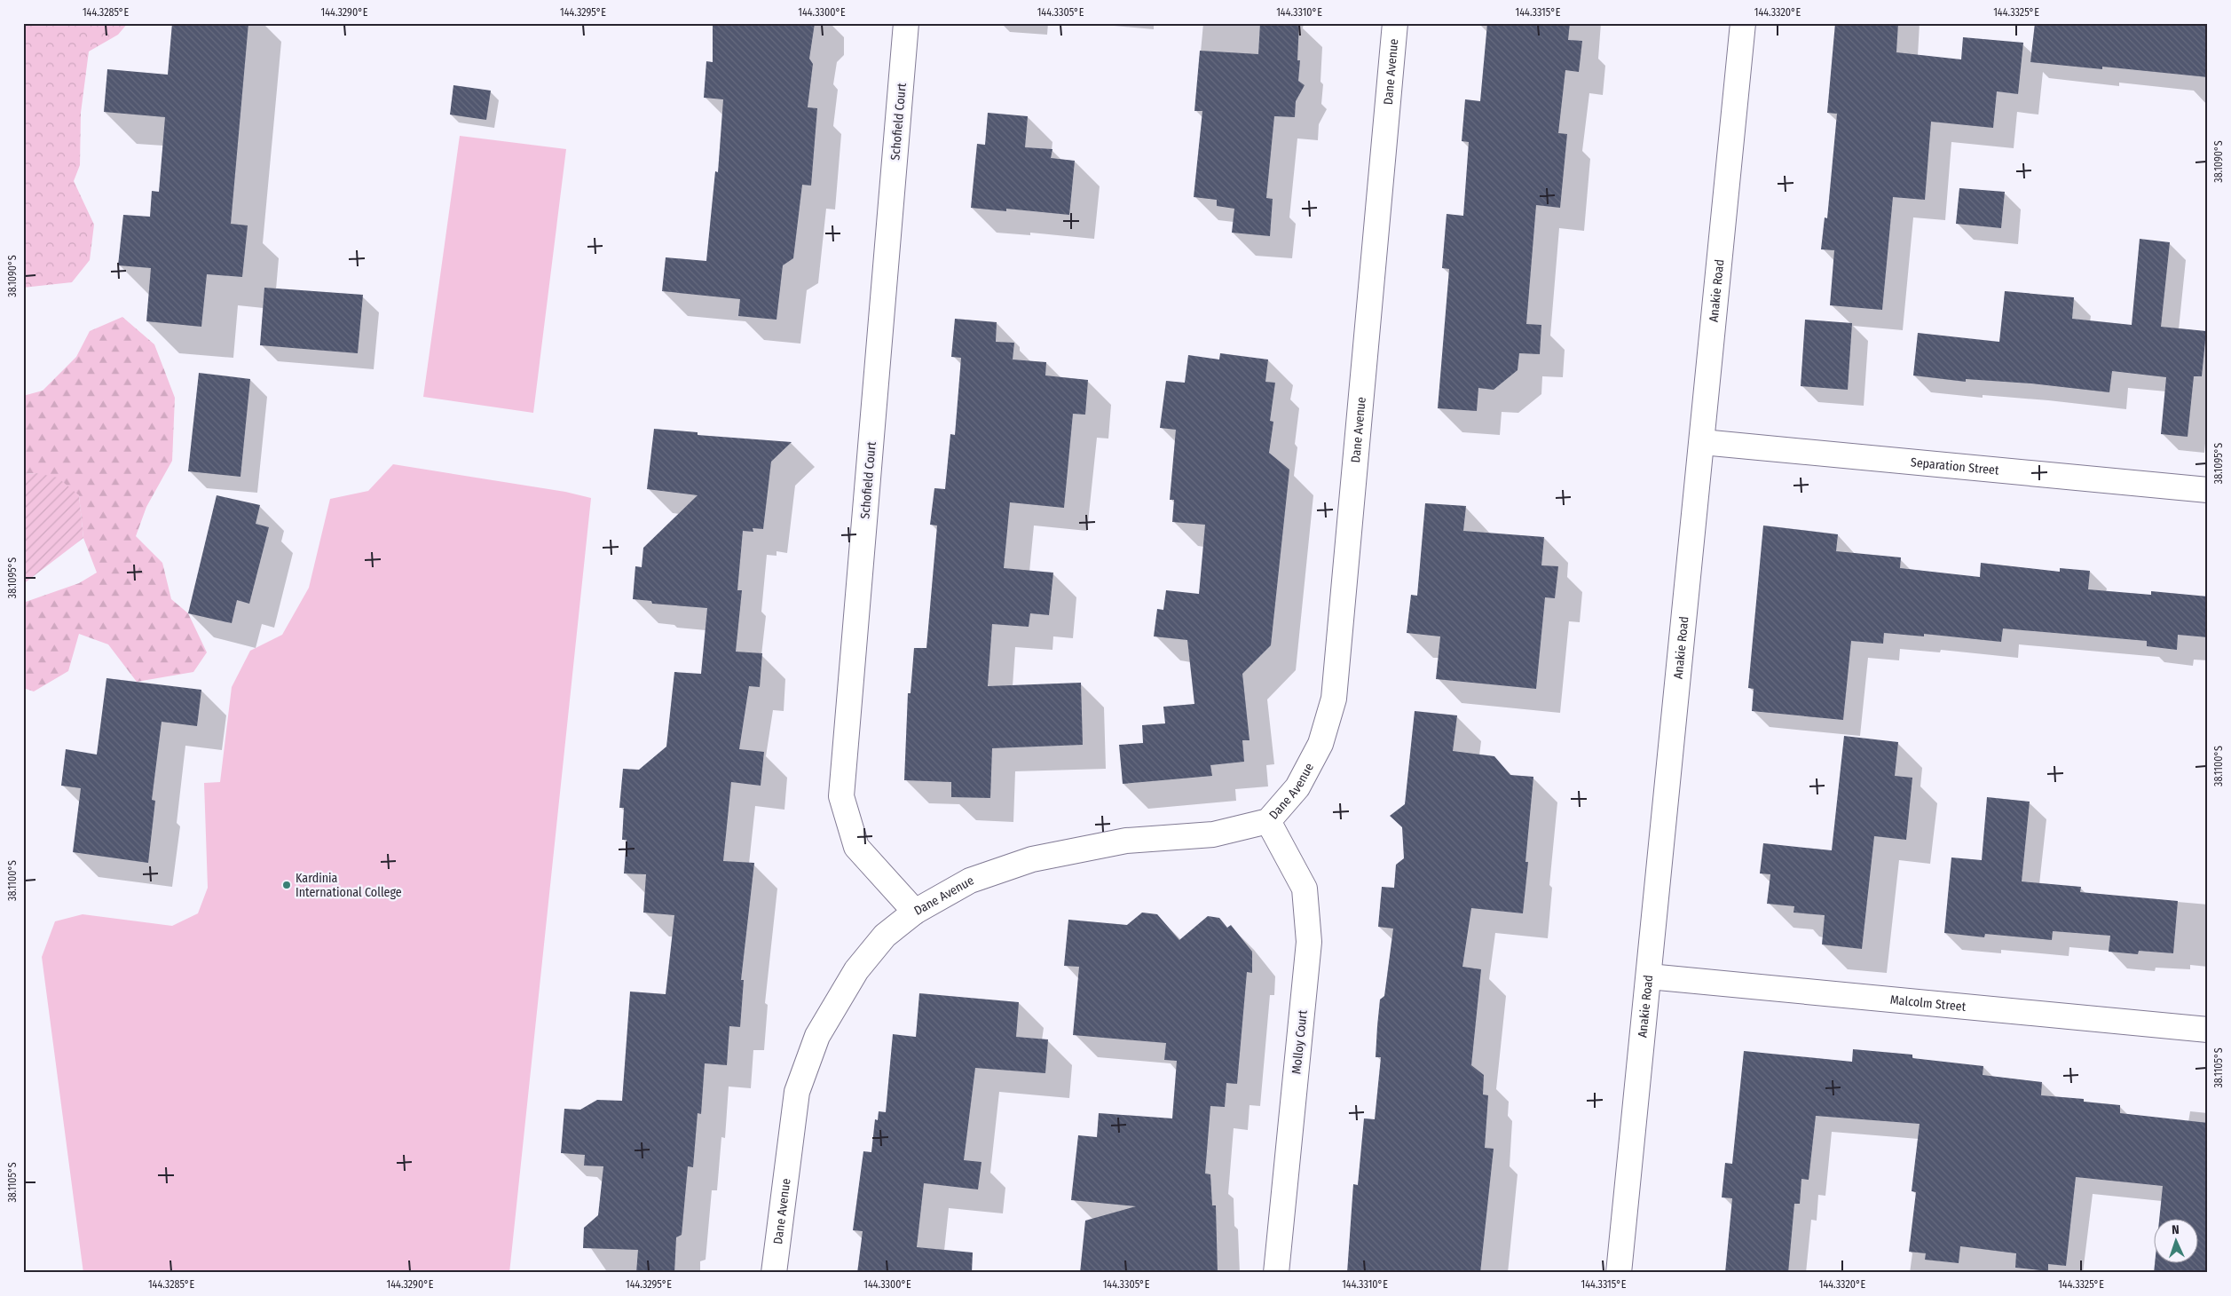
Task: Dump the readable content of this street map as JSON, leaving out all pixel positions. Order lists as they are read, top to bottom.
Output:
{
  "streets": {
    "street": [
      "Dane Avenue",
      "Schofield Court",
      "Anakie Road",
      "Separation Street",
      "Malcolm Street",
      "Molloy Court"
    ]
  },
  "crossings": [
    ["Dane Avenue", "Schofield Court"],
    ["Dane Avenue", "Molloy Court"],
    ["Anakie Road", "Separation Street"],
    ["Anakie Road", "Malcolm Street"]
  ],
  "places": ["Kardinia International College"],
  "north": "top",
  "coordinates": [
    "144.3285°E",
    "144.3290°E",
    "144.3295°E",
    "144.3300°E",
    "144.3305°E",
    "144.3310°E",
    "144.3315°E",
    "144.3320°E",
    "144.3325°E",
    "38.1090°S",
    "38.1095°S",
    "38.1100°S",
    "38.1105°S"
  ]
}
